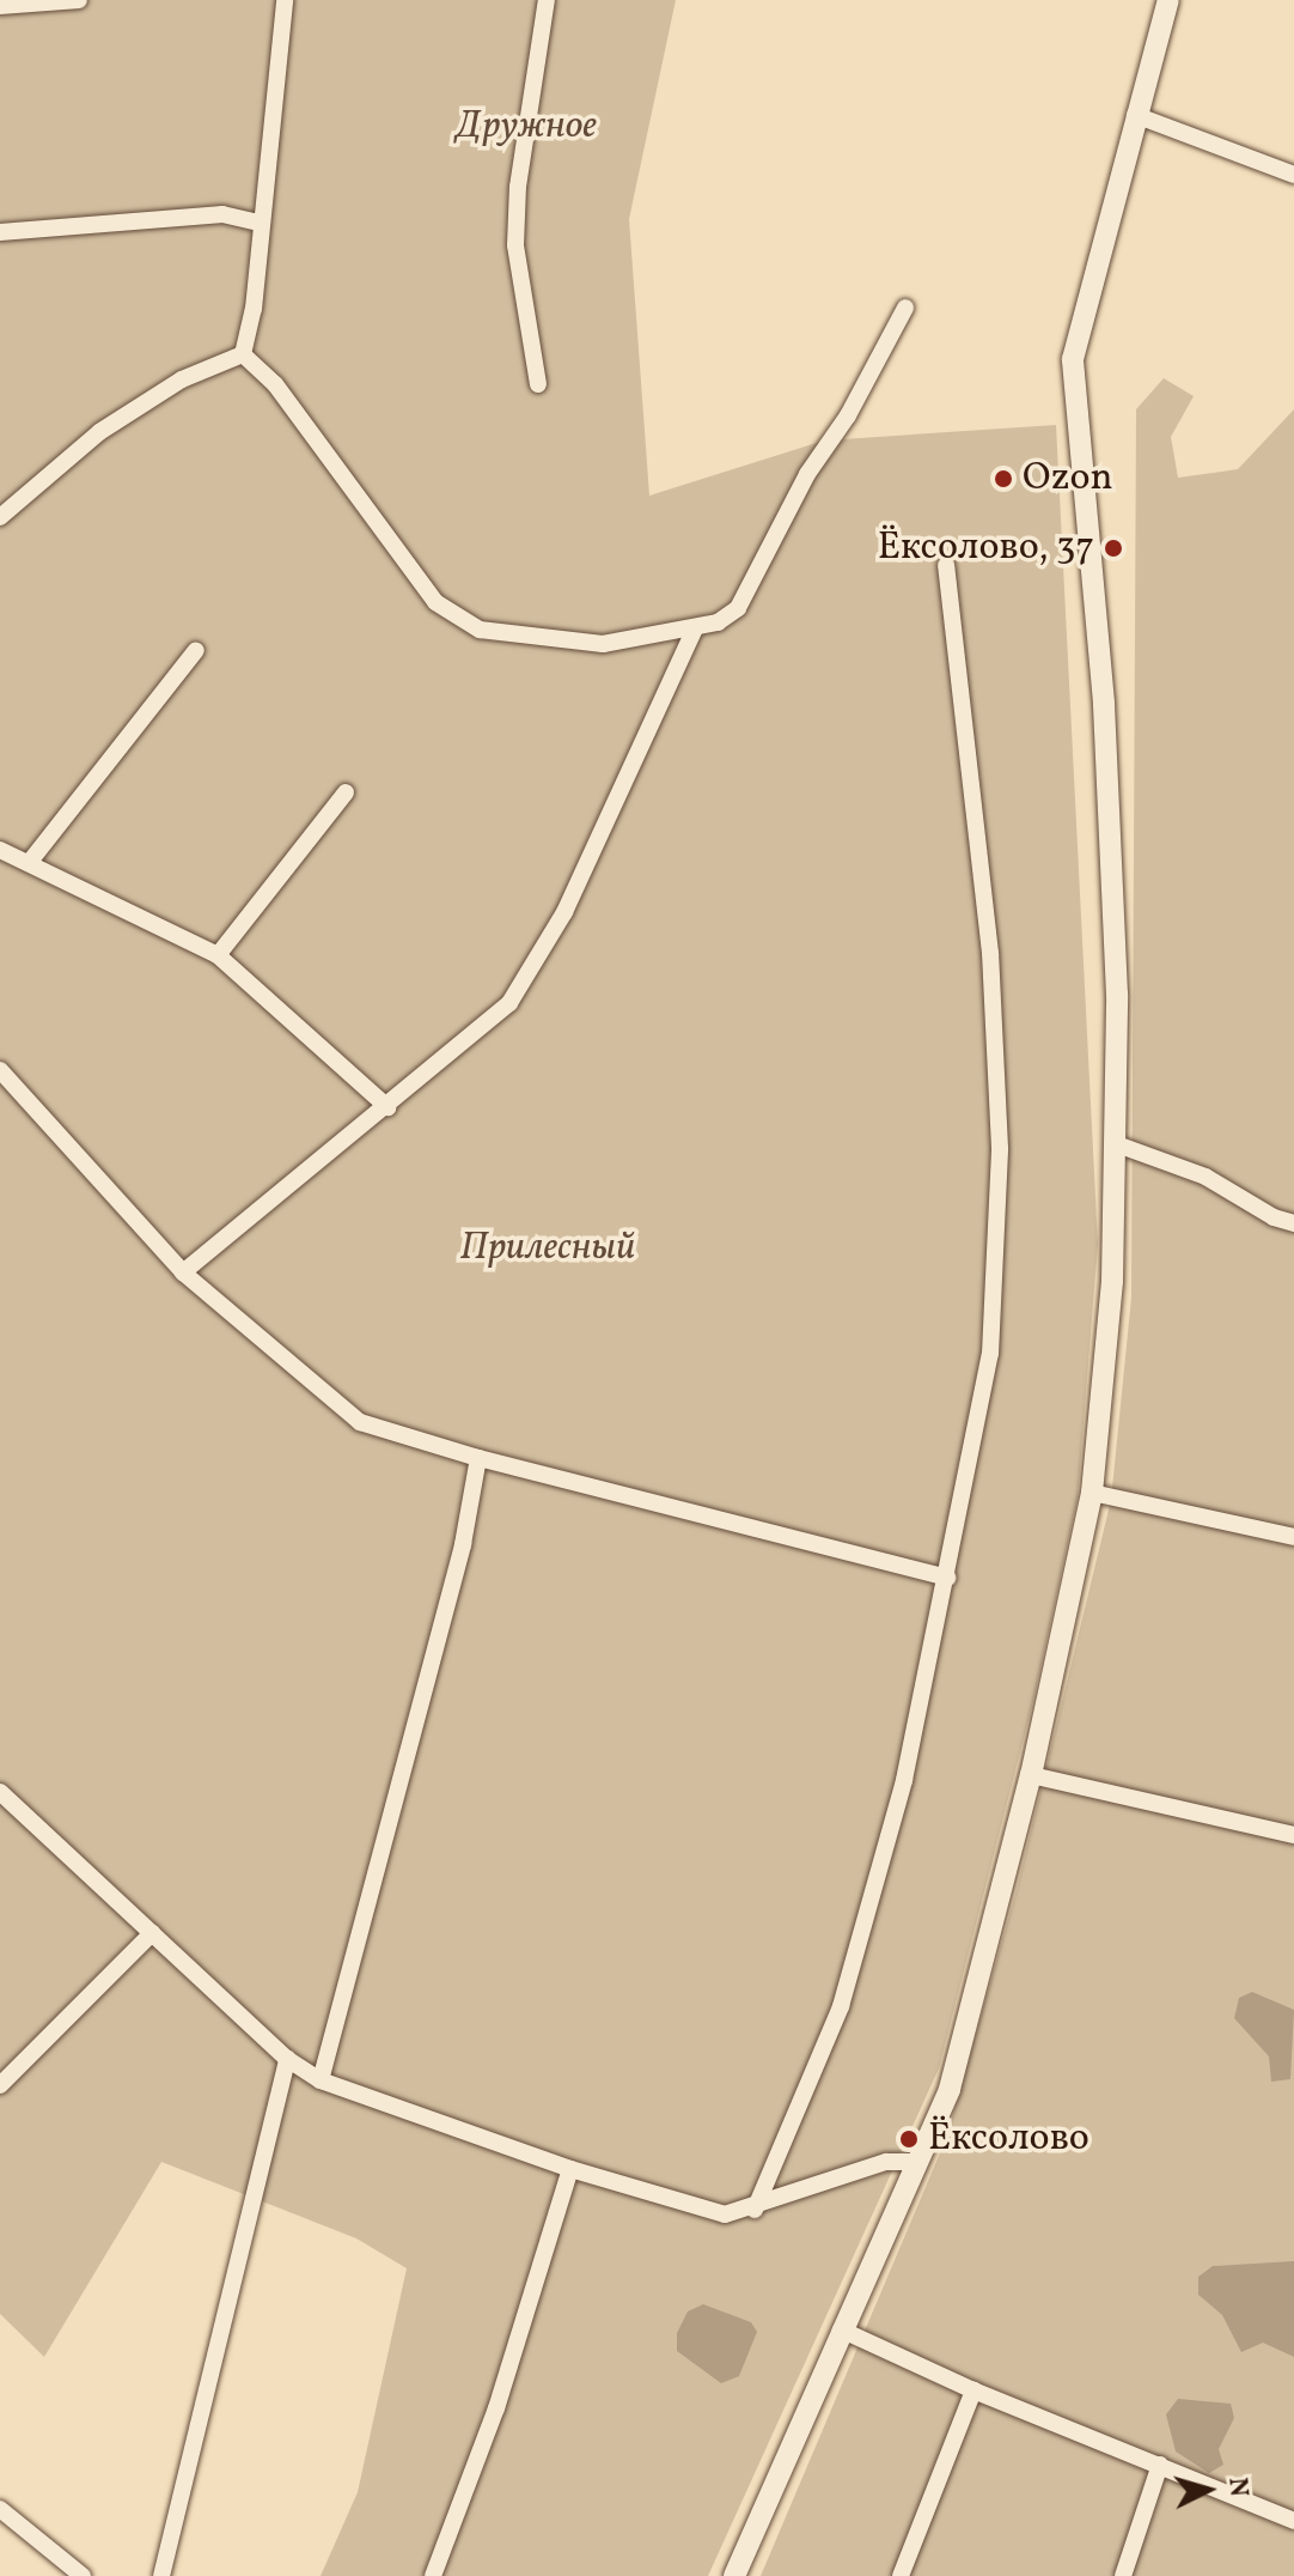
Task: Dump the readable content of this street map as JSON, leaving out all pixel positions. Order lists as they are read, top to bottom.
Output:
{
  "parks": ["Дружное", "Прилесный"],
  "places": ["Ozon", "Ёксолово, 37", "Ёксолово"],
  "north": "right"
}
